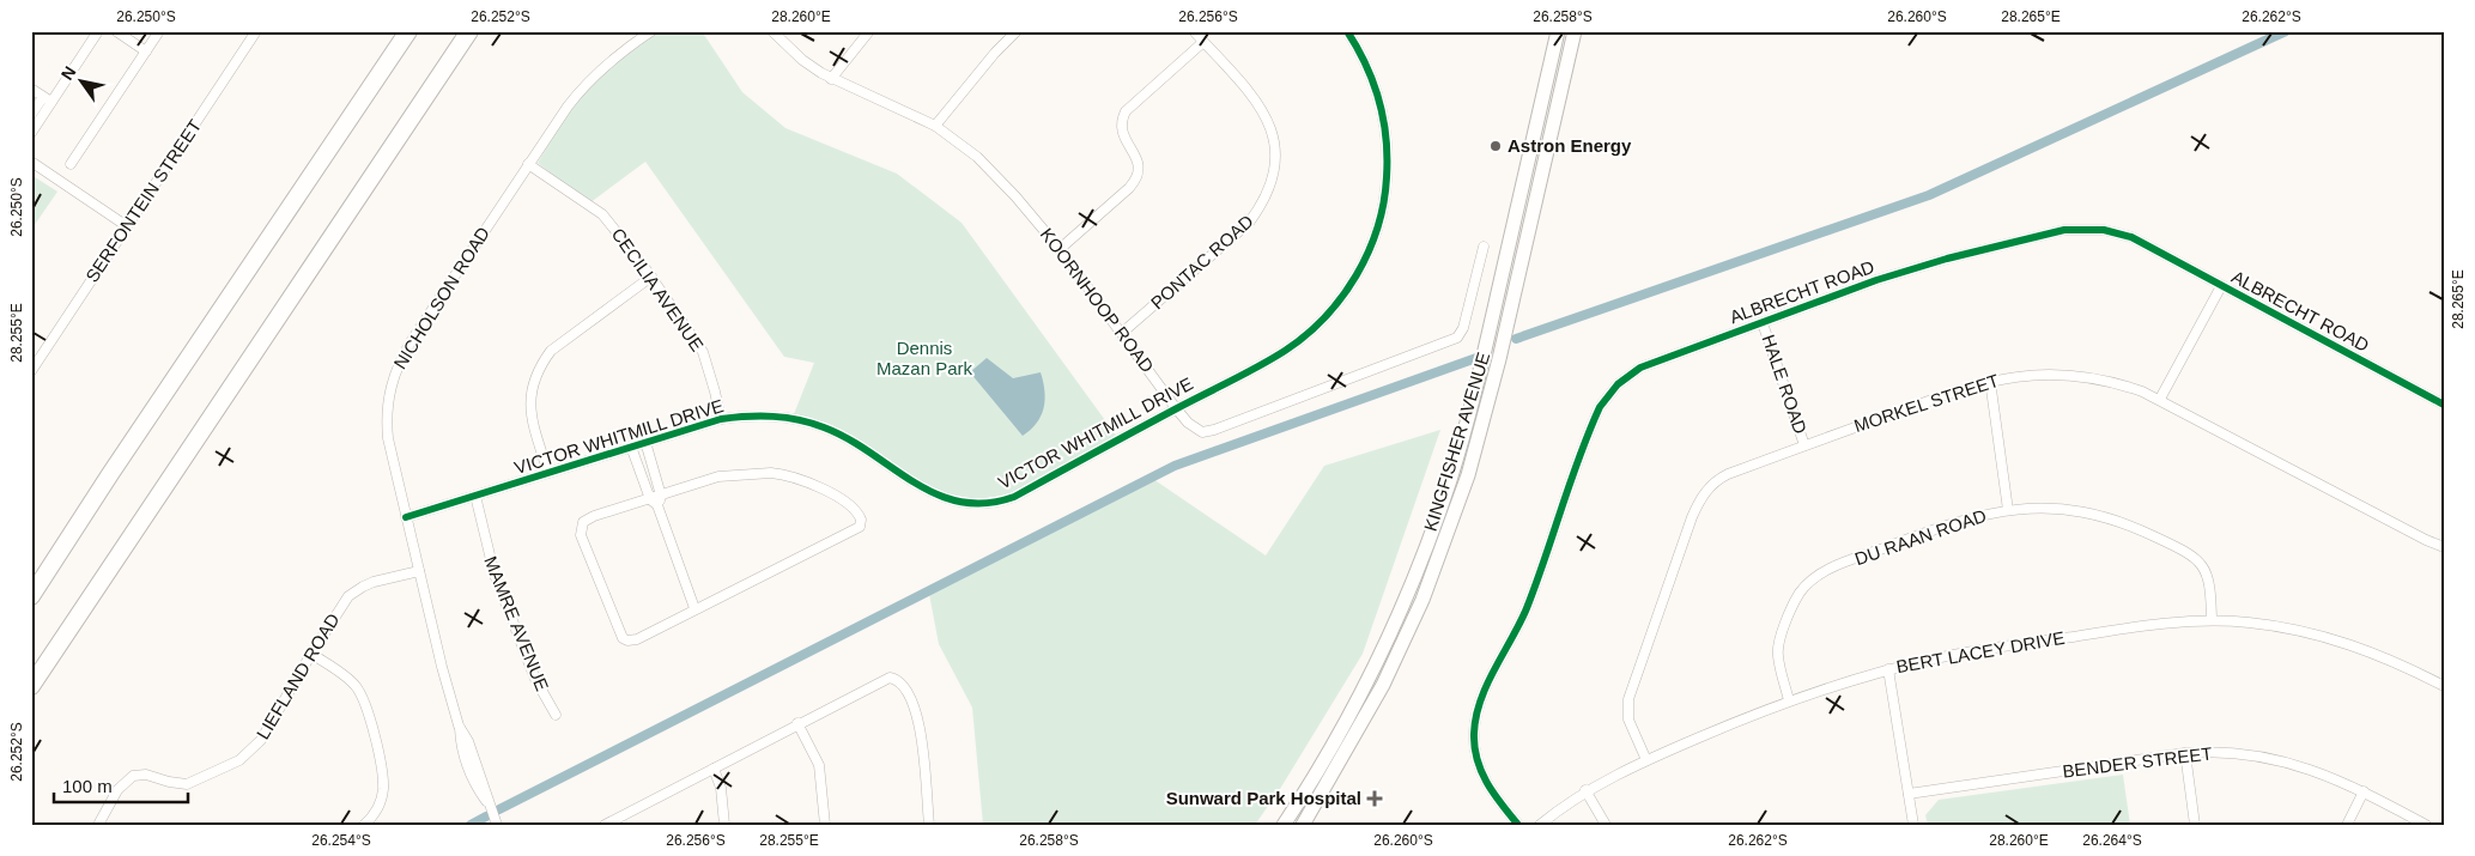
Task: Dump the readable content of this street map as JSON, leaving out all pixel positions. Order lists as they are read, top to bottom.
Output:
{
  "streets": {
    "street": [
      "SERFONTEIN STREET",
      "PONTAC ROAD",
      "CECILIA AVENUE",
      "ALBRECHT ROAD",
      "NICHOLSON ROAD",
      "KOORNHOOP ROAD",
      "HALE ROAD",
      "MORKEL STREET",
      "VICTOR WHITMILL DRIVE",
      "KINGFISHER AVENUE",
      "DU RAAN ROAD",
      "MAMRE AVENUE",
      "BERT LACEY DRIVE",
      "LIEFLAND ROAD",
      "BENDER STREET"
    ]
  },
  "crossings": [
    ["PONTAC ROAD", "KOORNHOOP ROAD"],
    ["CECILIA AVENUE", "NICHOLSON ROAD"],
    ["CECILIA AVENUE", "VICTOR WHITMILL DRIVE"],
    ["ALBRECHT ROAD", "HALE ROAD"],
    ["NICHOLSON ROAD", "VICTOR WHITMILL DRIVE"],
    ["NICHOLSON ROAD", "LIEFLAND ROAD"],
    ["KOORNHOOP ROAD", "VICTOR WHITMILL DRIVE"],
    ["HALE ROAD", "MORKEL STREET"],
    ["MORKEL STREET", "BERT LACEY DRIVE"],
    ["VICTOR WHITMILL DRIVE", "MAMRE AVENUE"],
    ["DU RAAN ROAD", "BERT LACEY DRIVE"]
  ],
  "parks": ["Dennis Mazan Park"],
  "places": {
    "other": ["Astron Energy"],
    "health": ["Sunward Park Hospital"]
  },
  "scale_bar": "100 m",
  "north": "top left",
  "coordinates": [
    "26.250°S",
    "26.252°S",
    "28.260°E",
    "26.256°S",
    "26.258°S",
    "26.260°S",
    "28.265°E",
    "26.262°S",
    "28.255°E",
    "26.254°S",
    "26.264°S"
  ]
}
